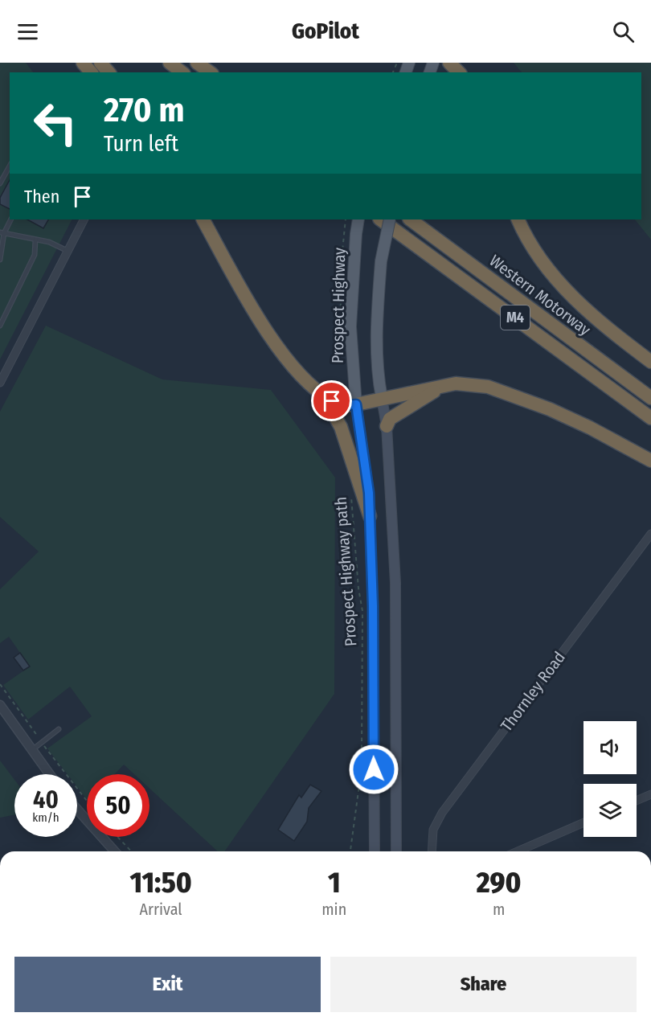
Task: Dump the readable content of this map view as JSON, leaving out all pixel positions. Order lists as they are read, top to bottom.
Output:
{
  "streets": {
    "highway": ["Western Motorway", "M4"],
    "main road": ["Prospect Highway"],
    "street": ["Thornley Road"],
    "path": ["Prospect Highway path"]
  },
  "page": {
    "header": "GoPilot",
    "turn": ["270 m", "Turn left"],
    "then": "Then",
    "speed": "40 km/h",
    "limit": "50",
    "eta": [
      "11:50",
      "Arrival",
      "1",
      "min",
      "290",
      "m"
    ],
    "buttons": ["Exit", "Share"]
  }
}
